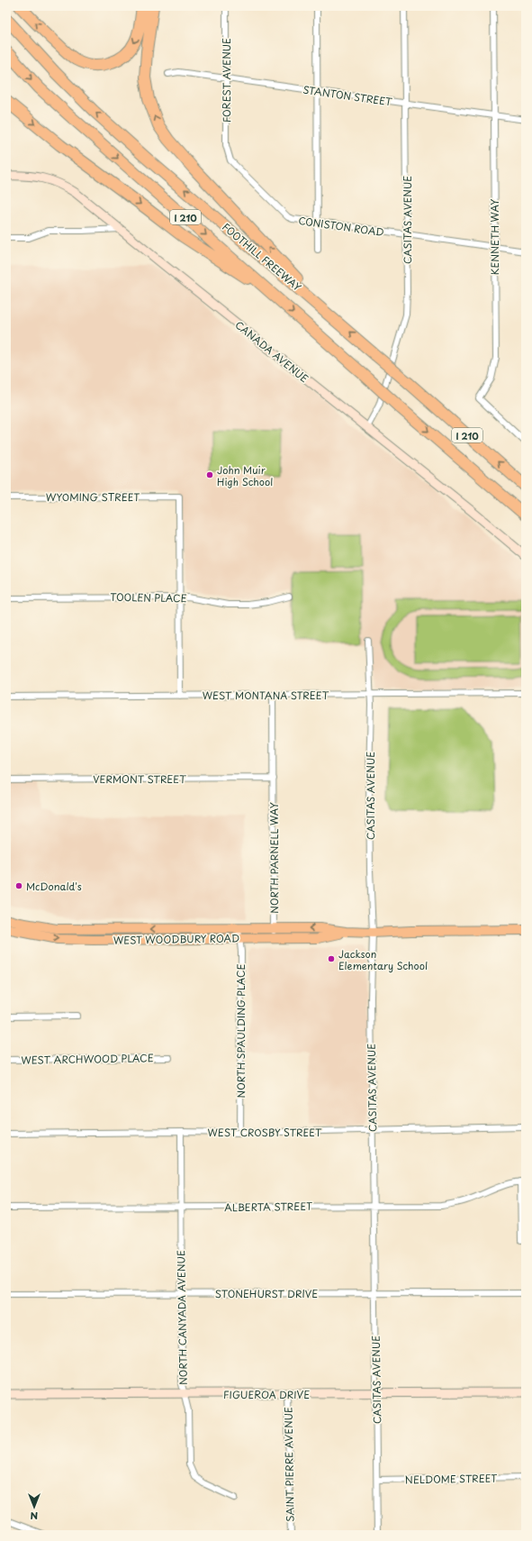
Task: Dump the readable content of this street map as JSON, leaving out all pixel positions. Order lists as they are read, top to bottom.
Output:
{
  "streets": {
    "highway": ["I 210", "FOOTHILL FREEWAY"],
    "main road": ["WEST WOODBURY ROAD"],
    "street": [
      "FOREST AVENUE",
      "STANTON STREET",
      "CASITAS AVENUE",
      "CONISTON ROAD",
      "KENNETH WAY",
      "CANADA AVENUE",
      "WYOMING STREET",
      "TOOLEN PLACE",
      "WEST MONTANA STREET",
      "VERMONT STREET",
      "NORTH PARNELL WAY",
      "NORTH SPAULDING PLACE",
      "WEST ARCHWOOD PLACE",
      "WEST CROSBY STREET",
      "ALBERTA STREET",
      "STONEHURST DRIVE",
      "NORTH CANYADA AVENUE",
      "FIGUEROA DRIVE",
      "SAINT PIERRE AVENUE",
      "NELDOME STREET"
    ]
  },
  "crossings": [
    ["FOREST AVENUE", "STANTON STREET"],
    ["FOREST AVENUE", "CONISTON ROAD"],
    ["STANTON STREET", "CASITAS AVENUE"],
    ["STANTON STREET", "KENNETH WAY"],
    ["CASITAS AVENUE", "CONISTON ROAD"],
    ["CASITAS AVENUE", "CANADA AVENUE"],
    ["CASITAS AVENUE", "WEST MONTANA STREET"],
    ["CASITAS AVENUE", "WEST WOODBURY ROAD"],
    ["CASITAS AVENUE", "WEST CROSBY STREET"],
    ["CASITAS AVENUE", "ALBERTA STREET"],
    ["CASITAS AVENUE", "STONEHURST DRIVE"],
    ["CASITAS AVENUE", "FIGUEROA DRIVE"],
    ["CASITAS AVENUE", "NELDOME STREET"],
    ["CONISTON ROAD", "KENNETH WAY"],
    ["WYOMING STREET", "TOOLEN PLACE"],
    ["WEST MONTANA STREET", "NORTH PARNELL WAY"],
    ["VERMONT STREET", "NORTH PARNELL WAY"],
    ["NORTH PARNELL WAY", "WEST WOODBURY ROAD"],
    ["WEST WOODBURY ROAD", "NORTH SPAULDING PLACE"],
    ["NORTH SPAULDING PLACE", "WEST CROSBY STREET"],
    ["WEST CROSBY STREET", "NORTH CANYADA AVENUE"],
    ["ALBERTA STREET", "NORTH CANYADA AVENUE"],
    ["STONEHURST DRIVE", "NORTH CANYADA AVENUE"],
    ["NORTH CANYADA AVENUE", "FIGUEROA DRIVE"],
    ["FIGUEROA DRIVE", "SAINT PIERRE AVENUE"]
  ],
  "places": ["John Muir High School", "McDonald's", "Jackson Elementary School"],
  "north": "bottom"
}
